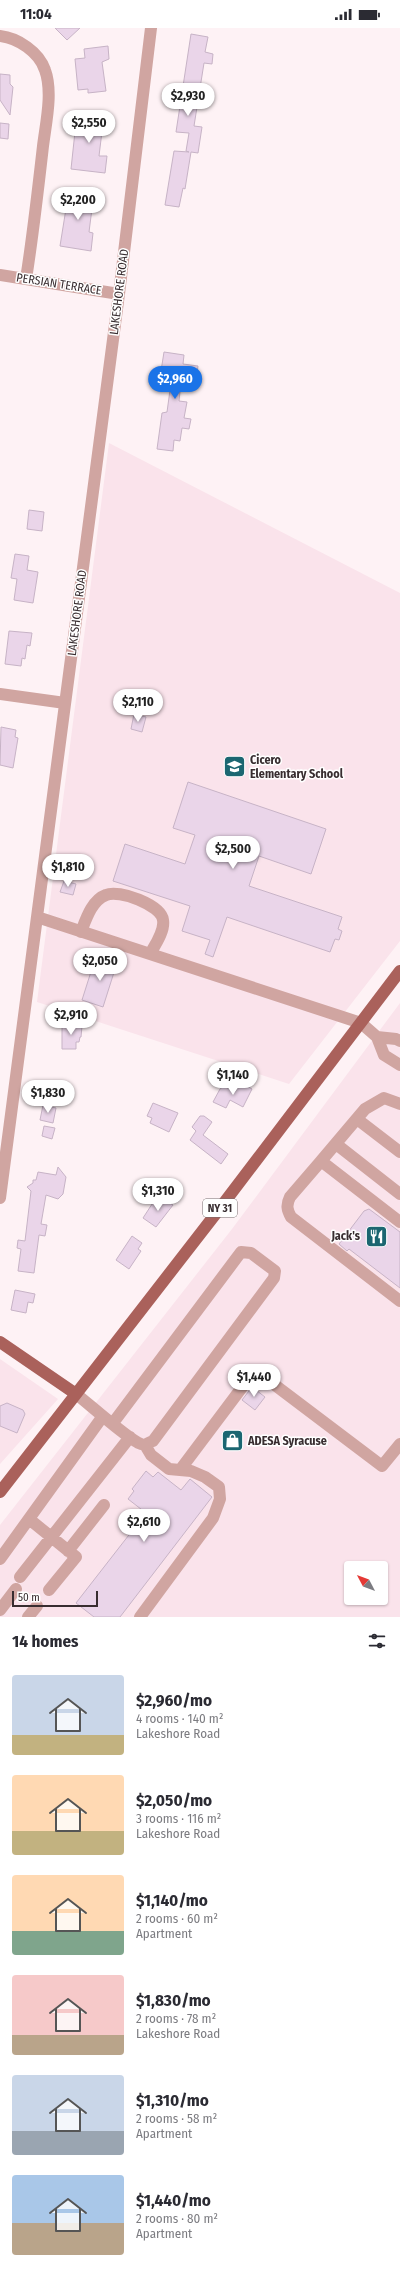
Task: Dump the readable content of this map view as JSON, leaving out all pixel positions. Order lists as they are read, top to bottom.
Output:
{
  "streets": {
    "main road": ["NY 31"],
    "street": ["PERSIAN TERRACE", "LAKESHORE ROAD"]
  },
  "crossings": [
    ["PERSIAN TERRACE", "LAKESHORE ROAD"]
  ],
  "places": {
    "school or university": ["Cicero Elementary School"],
    "restaurant": ["Jack's"],
    "shop": ["ADESA Syracuse"]
  },
  "scale_bar": "50 m",
  "north": "top left",
  "page": {
    "status": "11:04",
    "price": [
      "$2,930",
      "$2,550",
      "$2,200",
      "$2,960",
      "$2,110",
      "$2,500",
      "$1,810",
      "$2,050",
      "$2,910",
      "$1,140",
      "$1,830",
      "$1,310",
      "$1,440",
      "$2,610"
    ],
    "scale": "50 m",
    "heading": "14 homes",
    "list": [
      {
        "name": "$2,960/mo",
        "note": "4 rooms · 140 m² · Lakeshore Road"
      },
      {
        "name": "$2,050/mo",
        "note": "3 rooms · 116 m² · Lakeshore Road"
      },
      {
        "name": "$1,140/mo",
        "note": "2 rooms · 60 m² · Apartment"
      },
      {
        "name": "$1,830/mo",
        "note": "2 rooms · 78 m² · Lakeshore Road"
      },
      {
        "name": "$1,310/mo",
        "note": "2 rooms · 58 m² · Apartment"
      },
      {
        "name": "$1,440/mo",
        "note": "2 rooms · 80 m² · Apartment"
      }
    ]
  }
}
